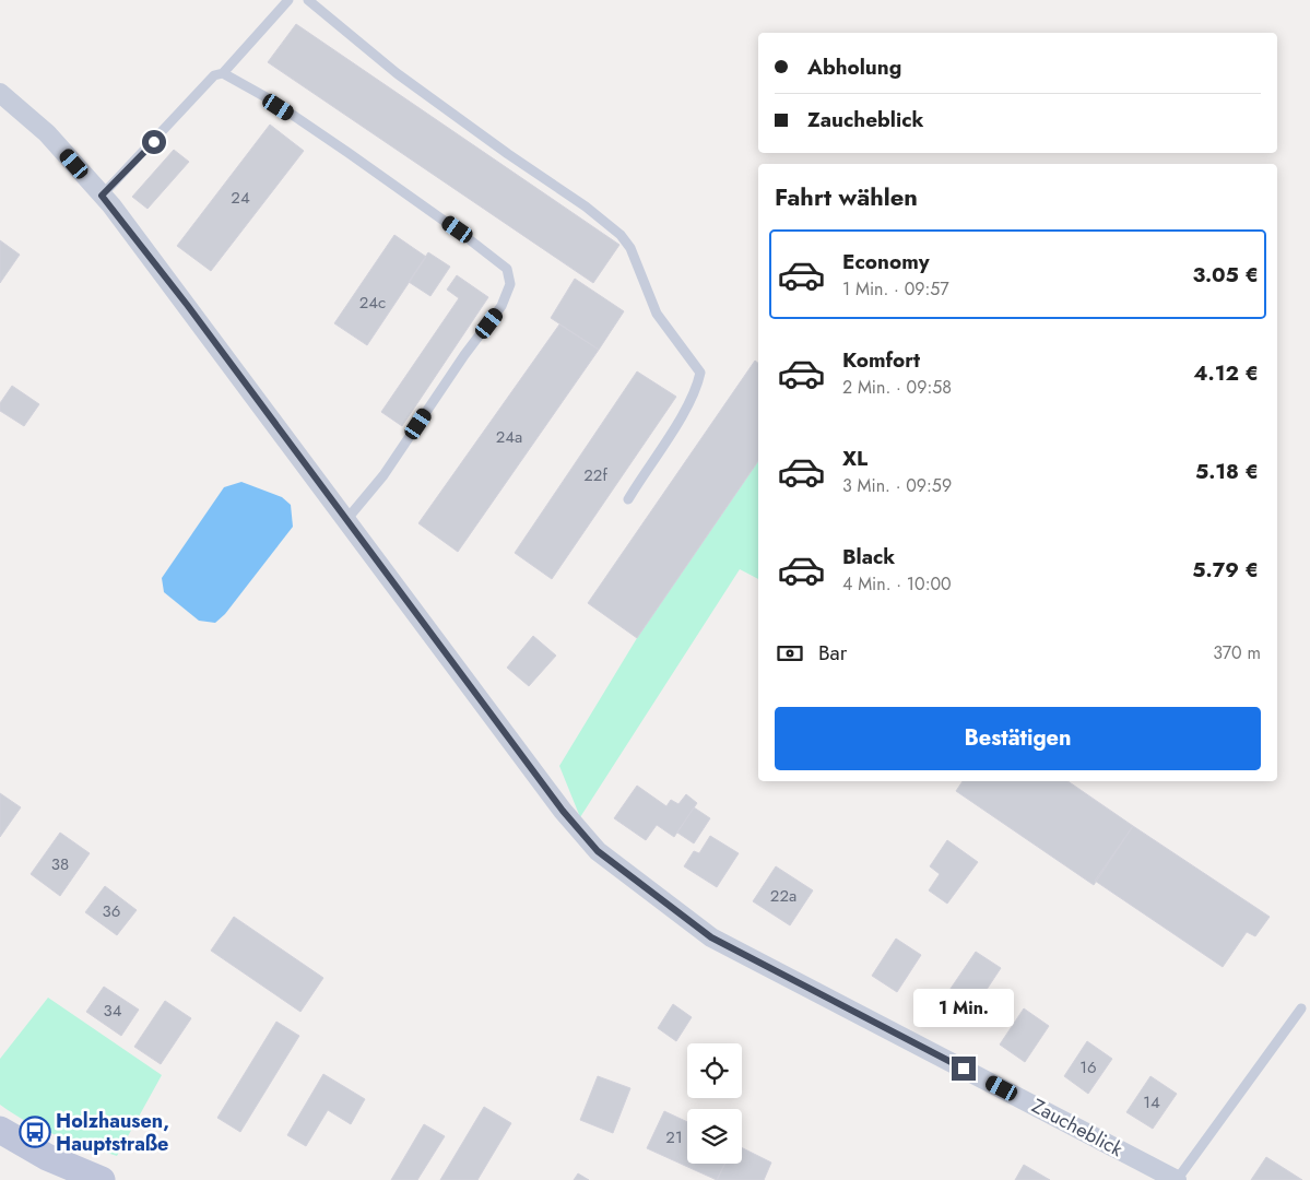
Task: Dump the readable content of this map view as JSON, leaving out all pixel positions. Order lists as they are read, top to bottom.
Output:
{
  "streets": {
    "street": ["Zaucheblick"]
  },
  "places": {
    "bus stop": ["Holzhausen, Hauptstraße"]
  },
  "house_numbers": [
    "24",
    "24c",
    "24a",
    "22f",
    "38",
    "22a",
    "36",
    "34",
    "16",
    "14",
    "21"
  ],
  "page": {
    "banner": ["Abholung", "Zaucheblick"],
    "heading": "Fahrt wählen",
    "list": [
      {
        "name": "Economy",
        "note": "1 Min. · 09:57",
        "value": "3.05 €"
      },
      {
        "name": "Komfort",
        "note": "2 Min. · 09:58",
        "value": "4.12 €"
      },
      {
        "name": "XL",
        "note": "3 Min. · 09:59",
        "value": "5.18 €"
      },
      {
        "name": "Black",
        "note": "4 Min. · 10:00",
        "value": "5.79 €"
      }
    ],
    "pay": ["Bar", "370 m"],
    "buttons": "Bestätigen",
    "bubble": "1 Min."
  }
}
